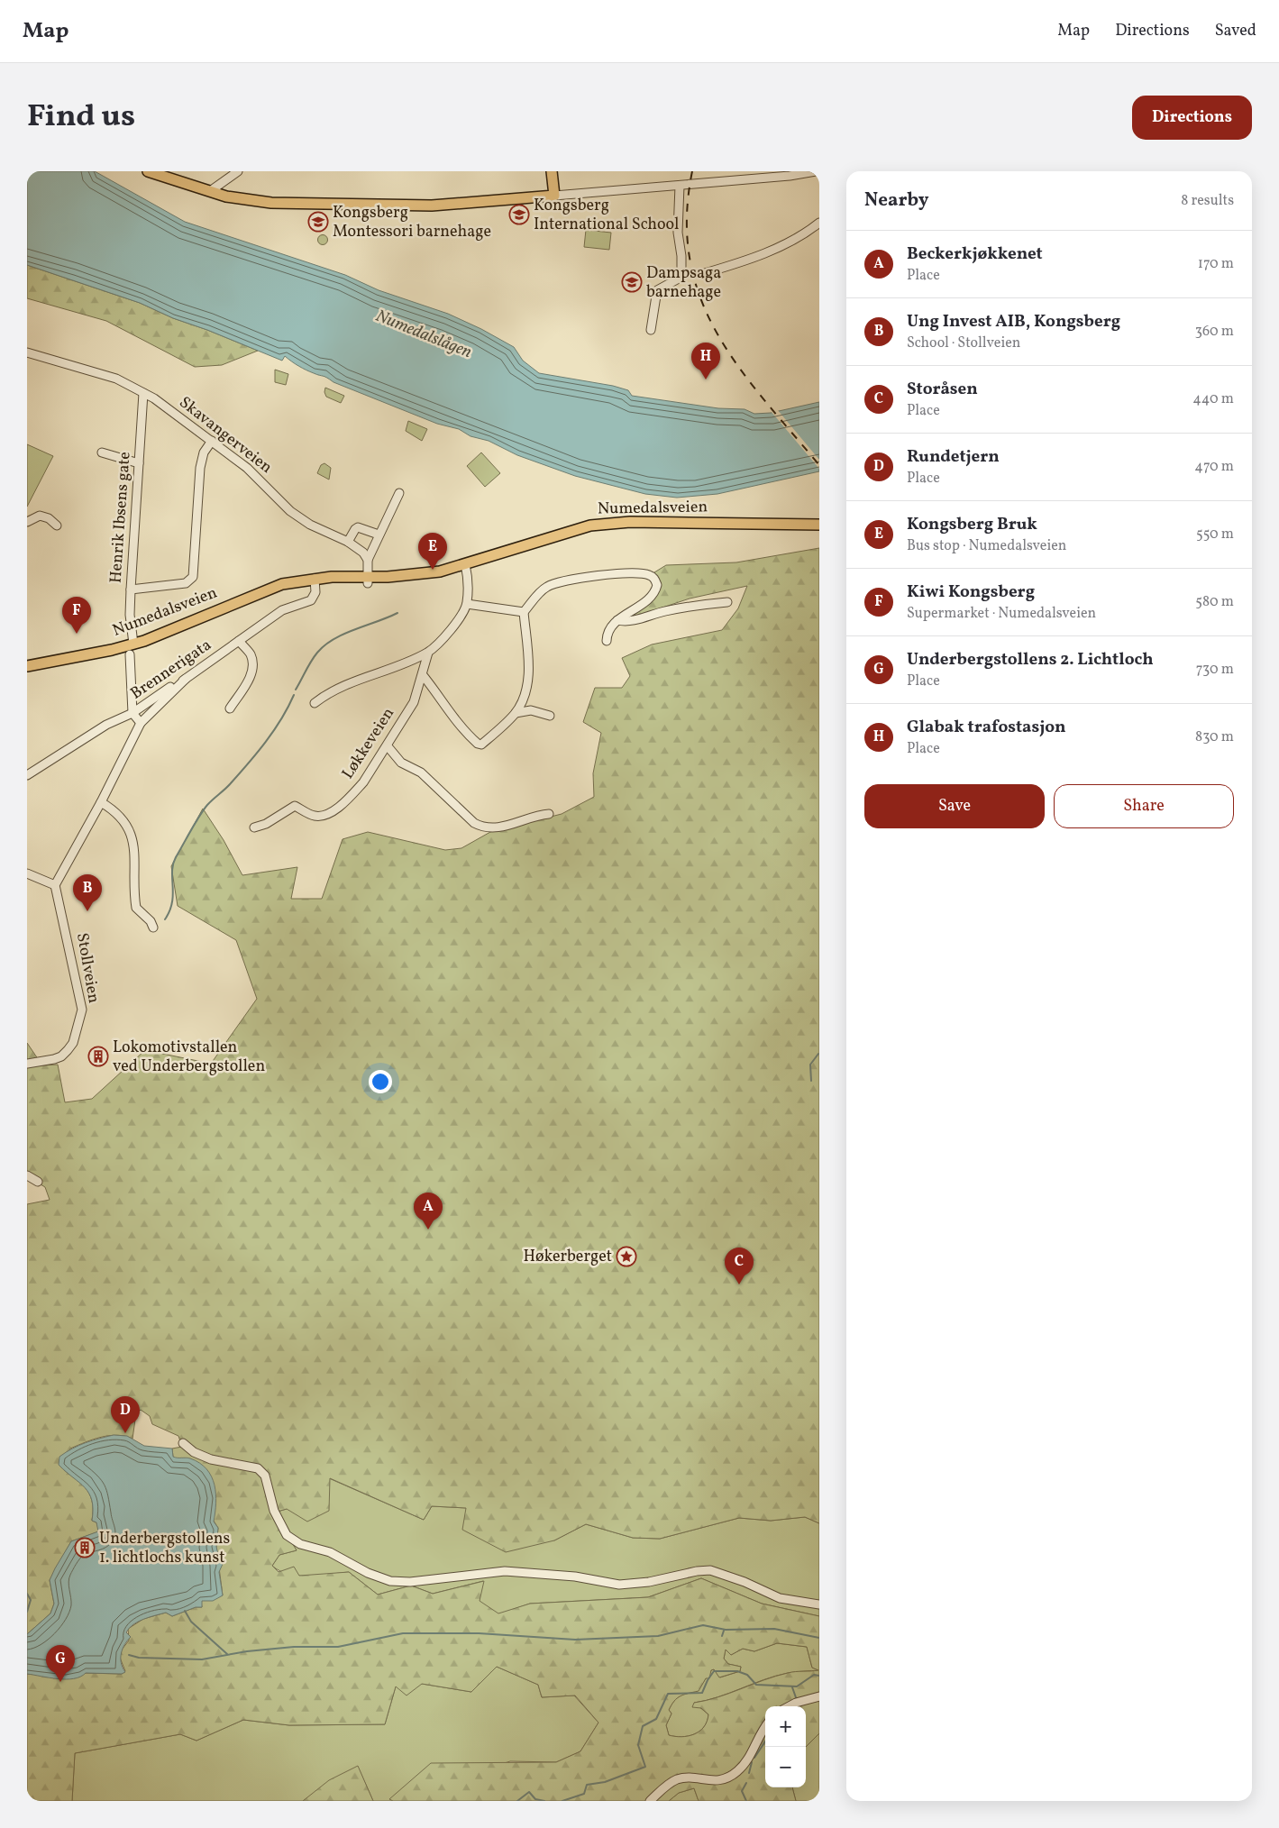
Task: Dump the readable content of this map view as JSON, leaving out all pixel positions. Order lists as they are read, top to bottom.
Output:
{
  "streets": {
    "main road": ["Numedalsveien"],
    "street": [
      "Skavangerveien",
      "Henrik Ibsens gate",
      "Brennerigata",
      "Løkkeveien",
      "Stollveien"
    ]
  },
  "crossings": [
    ["Skavangerveien", "Henrik Ibsens gate"],
    ["Numedalsveien", "Henrik Ibsens gate"],
    ["Numedalsveien", "Brennerigata"]
  ],
  "water": ["Numedalslågen"],
  "places": {
    "school or university": ["Kongsberg International School", "Kongsberg Montessori barnehage", "Dampsaga barnehage"],
    "building": ["Lokomotivstallen ved Underbergstollen", "Underbergstollens 1. lichtlochs kunst"],
    "place": ["Høkerberget"]
  },
  "page": {
    "header": "Map",
    "nav": ["Map", "Directions", "Saved"],
    "title": "Find us",
    "buttons": [
      "Directions",
      ["Save", "Share"]
    ],
    "heading": ["Nearby", "8 results"],
    "list": [
      {
        "mark": "A",
        "name": "Beckerkjøkkenet",
        "note": "Place",
        "value": "170 m"
      },
      {
        "mark": "B",
        "name": "Ung Invest AIB, Kongsberg",
        "note": "School · Stollveien",
        "value": "360 m"
      },
      {
        "mark": "C",
        "name": "Storåsen",
        "note": "Place",
        "value": "440 m"
      },
      {
        "mark": "D",
        "name": "Rundetjern",
        "note": "Place",
        "value": "470 m"
      },
      {
        "mark": "E",
        "name": "Kongsberg Bruk",
        "note": "Bus stop · Numedalsveien",
        "value": "550 m"
      },
      {
        "mark": "F",
        "name": "Kiwi Kongsberg",
        "note": "Supermarket · Numedalsveien",
        "value": "580 m"
      },
      {
        "mark": "G",
        "name": "Underbergstollens 2. Lichtloch",
        "note": "Place",
        "value": "730 m"
      },
      {
        "mark": "H",
        "name": "Glabak trafostasjon",
        "note": "Place",
        "value": "830 m"
      }
    ],
    "pins": [
      "H",
      "E",
      "F",
      "B",
      "A",
      "C",
      "D",
      "G"
    ],
    "map_buttons": ["+", "−"]
  }
}
